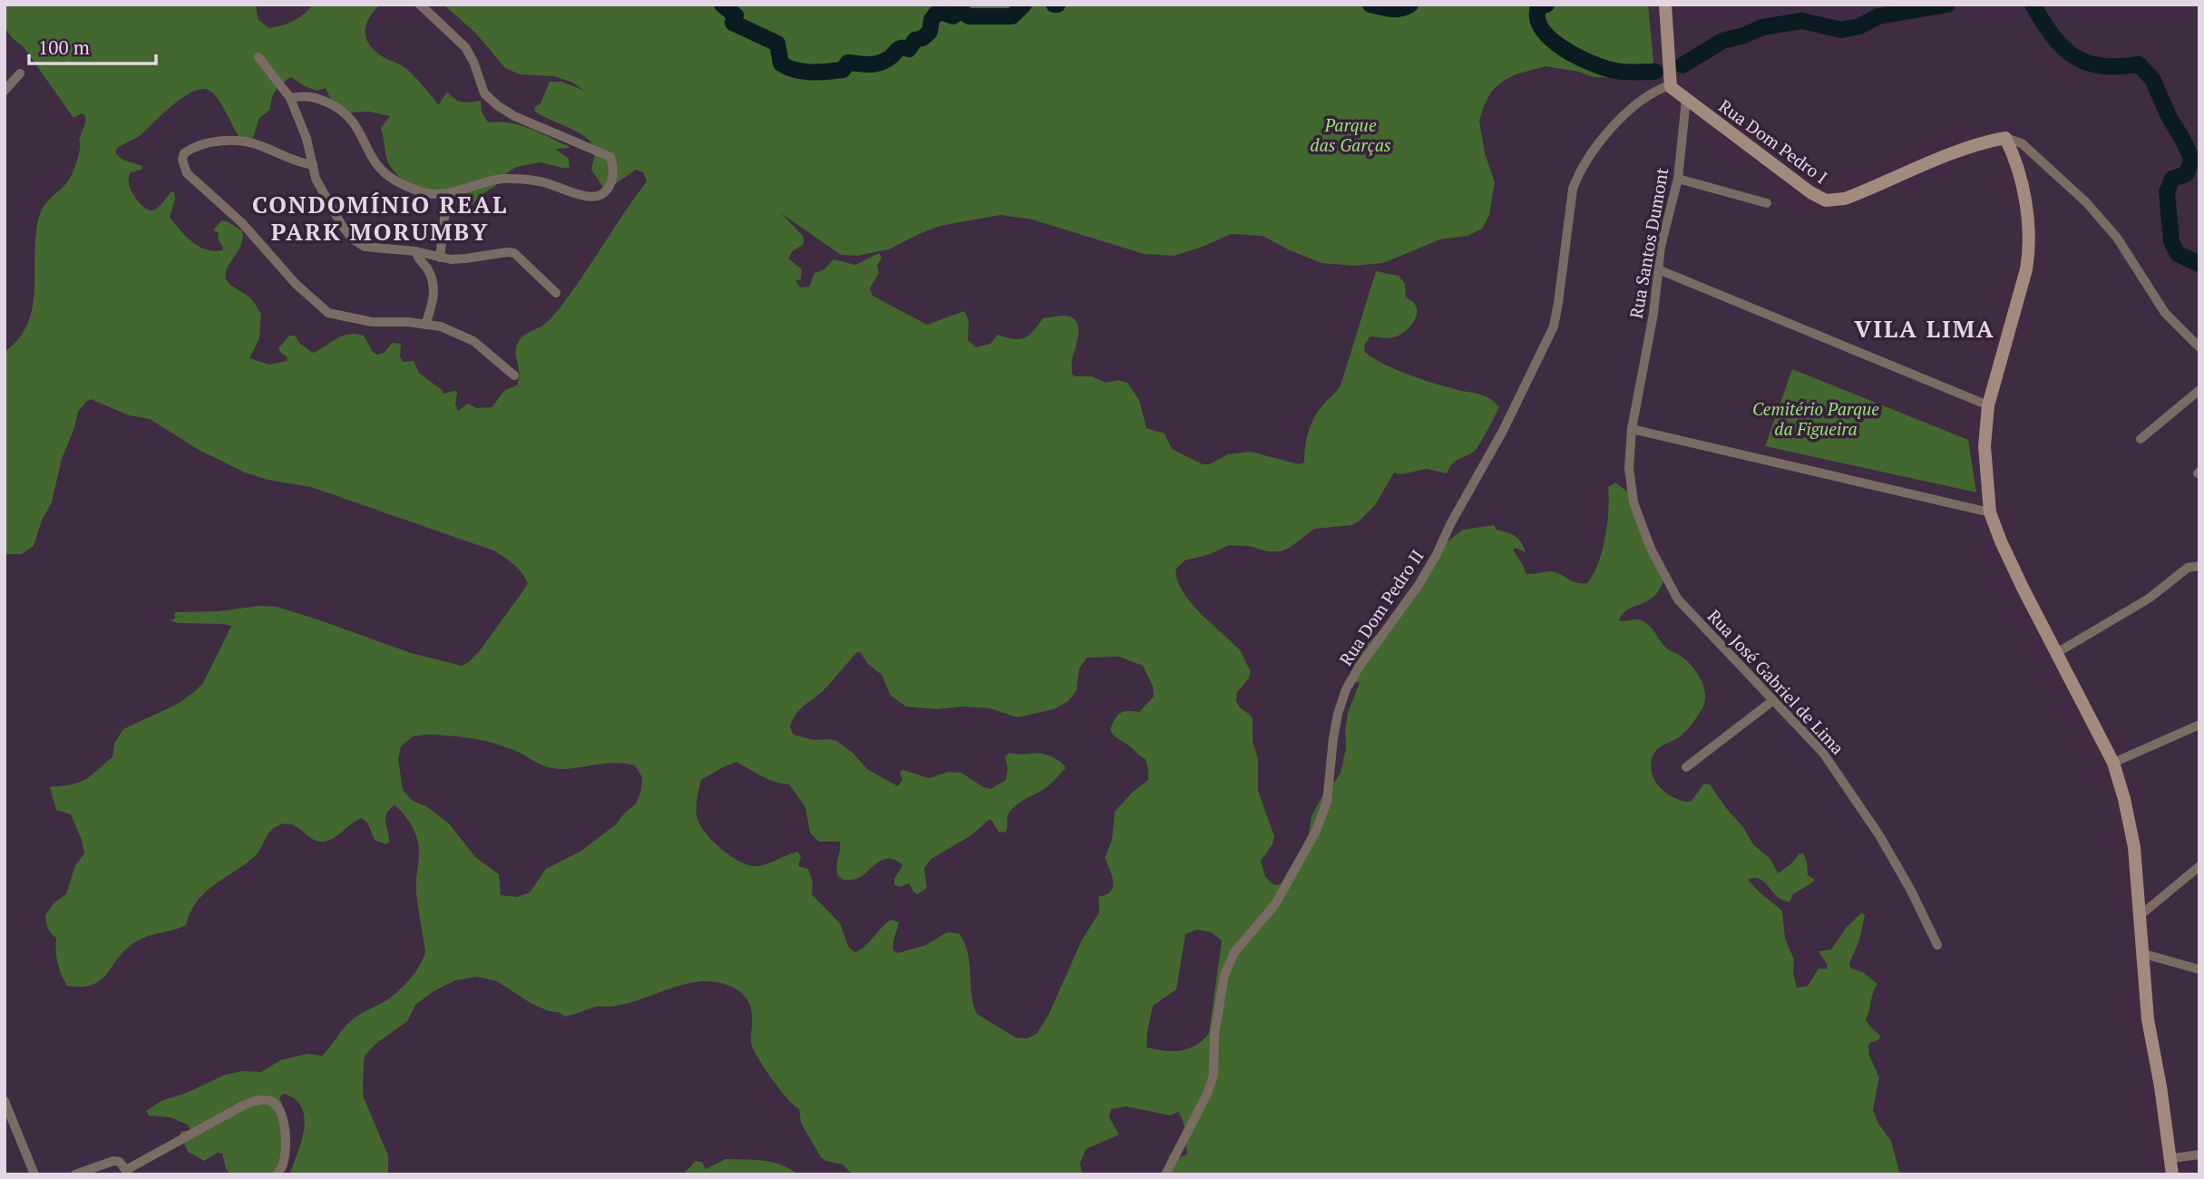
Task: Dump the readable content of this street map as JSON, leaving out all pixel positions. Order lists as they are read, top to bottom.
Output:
{
  "streets": {
    "street": [
      "Rua Dom Pedro I",
      "Rua Santos Dumont",
      "Rua Dom Pedro II",
      "Rua José Gabriel de Lima"
    ]
  },
  "crossings": [
    ["Rua Dom Pedro I", "Rua Santos Dumont"],
    ["Rua Dom Pedro I", "Rua Dom Pedro II"],
    ["Rua Santos Dumont", "Rua José Gabriel de Lima"]
  ],
  "districts": ["CONDOMÍNIO REAL PARK MORUMBY", "VILA LIMA"],
  "parks": ["Parque das Garças", "Cemitério Parque da Figueira"],
  "scale_bar": "100 m"
}
